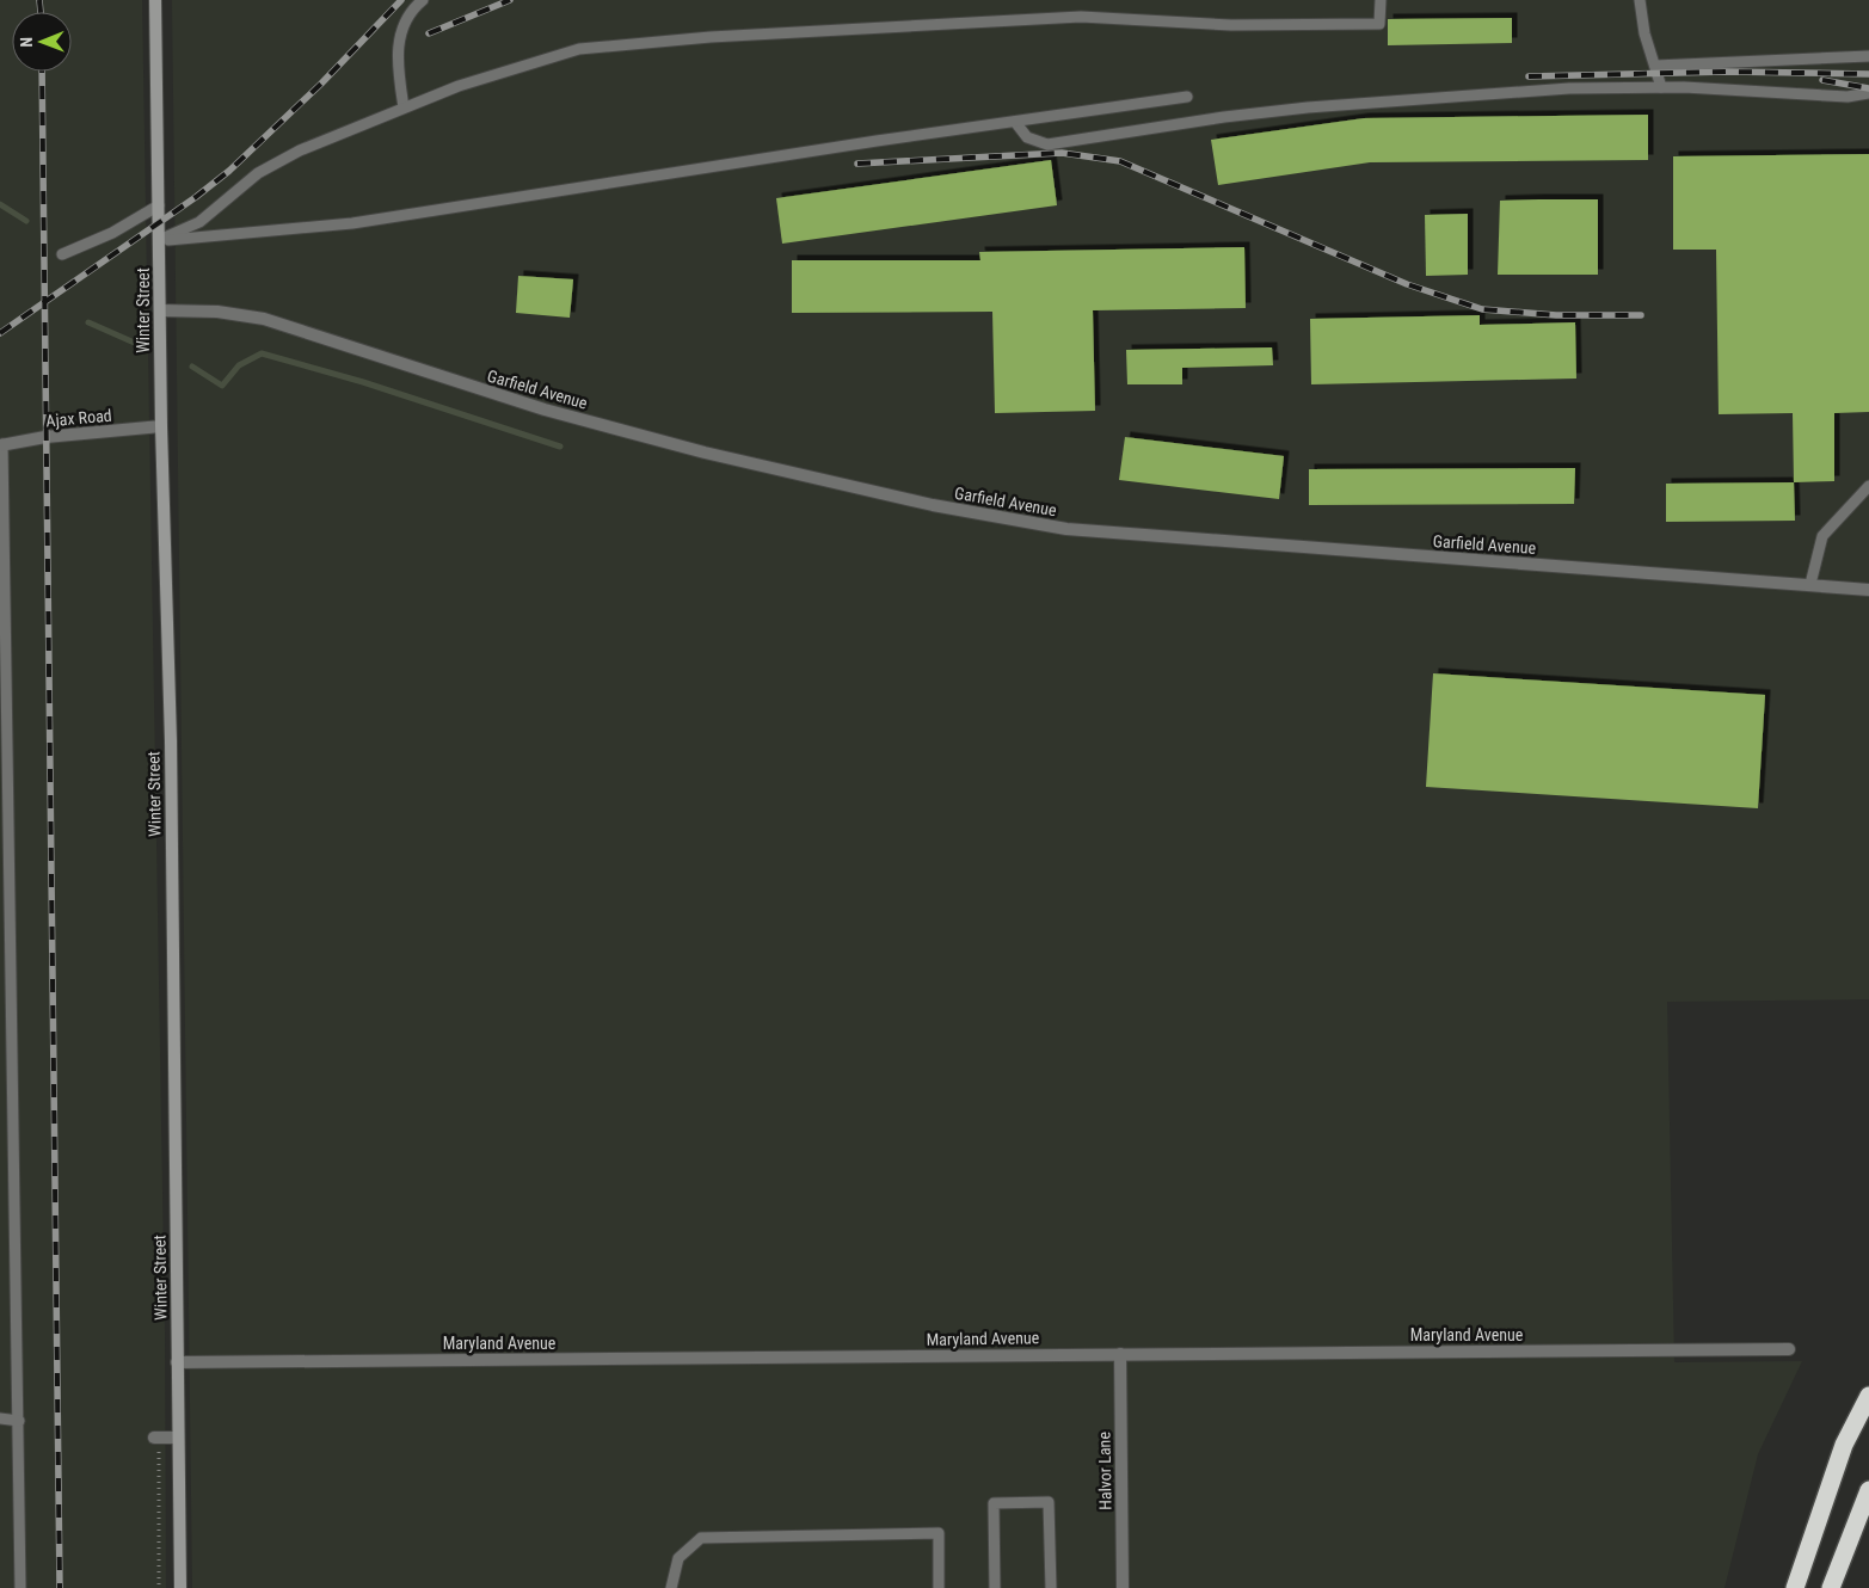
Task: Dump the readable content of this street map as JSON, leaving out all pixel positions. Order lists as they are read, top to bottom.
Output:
{
  "streets": {
    "street": [
      "Winter Street",
      "Garfield Avenue",
      "Ajax Road",
      "Maryland Avenue",
      "Halvor Lane"
    ]
  },
  "crossings": [
    ["Winter Street", "Garfield Avenue"],
    ["Winter Street", "Ajax Road"],
    ["Winter Street", "Maryland Avenue"],
    ["Maryland Avenue", "Halvor Lane"]
  ],
  "north": "left"
}
